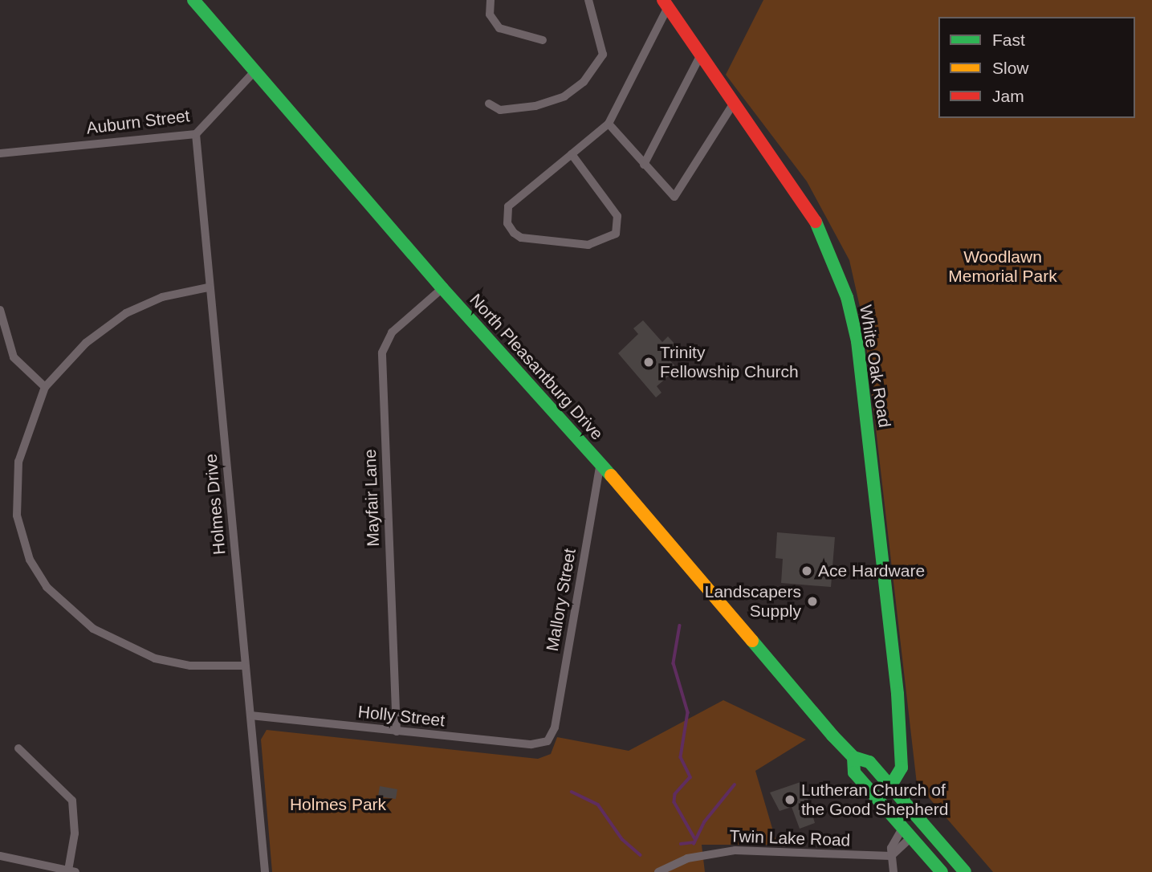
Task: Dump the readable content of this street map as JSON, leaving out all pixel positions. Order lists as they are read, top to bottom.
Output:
{
  "streets": {
    "main road": ["White Oak Road", "North Pleasantburg Drive"],
    "street": [
      "Auburn Street",
      "Mayfair Lane",
      "Holmes Drive",
      "Mallory Street",
      "Holly Street",
      "Twin Lake Road"
    ]
  },
  "crossings": [
    ["Auburn Street", "North Pleasantburg Drive"],
    ["Auburn Street", "Holmes Drive"],
    ["White Oak Road", "North Pleasantburg Drive"],
    ["North Pleasantburg Drive", "Mayfair Lane"],
    ["North Pleasantburg Drive", "Mallory Street"],
    ["Mayfair Lane", "Holly Street"],
    ["Holmes Drive", "Holly Street"],
    ["Mallory Street", "Holly Street"]
  ],
  "parks": ["Woodlawn Memorial Park", "Holmes Park"],
  "places": [
    "Trinity Fellowship Church",
    "Ace Hardware",
    "Landscapers Supply",
    "Lutheran Church of the Good Shepherd"
  ],
  "legend": ["Fast", "Slow", "Jam"]
}
